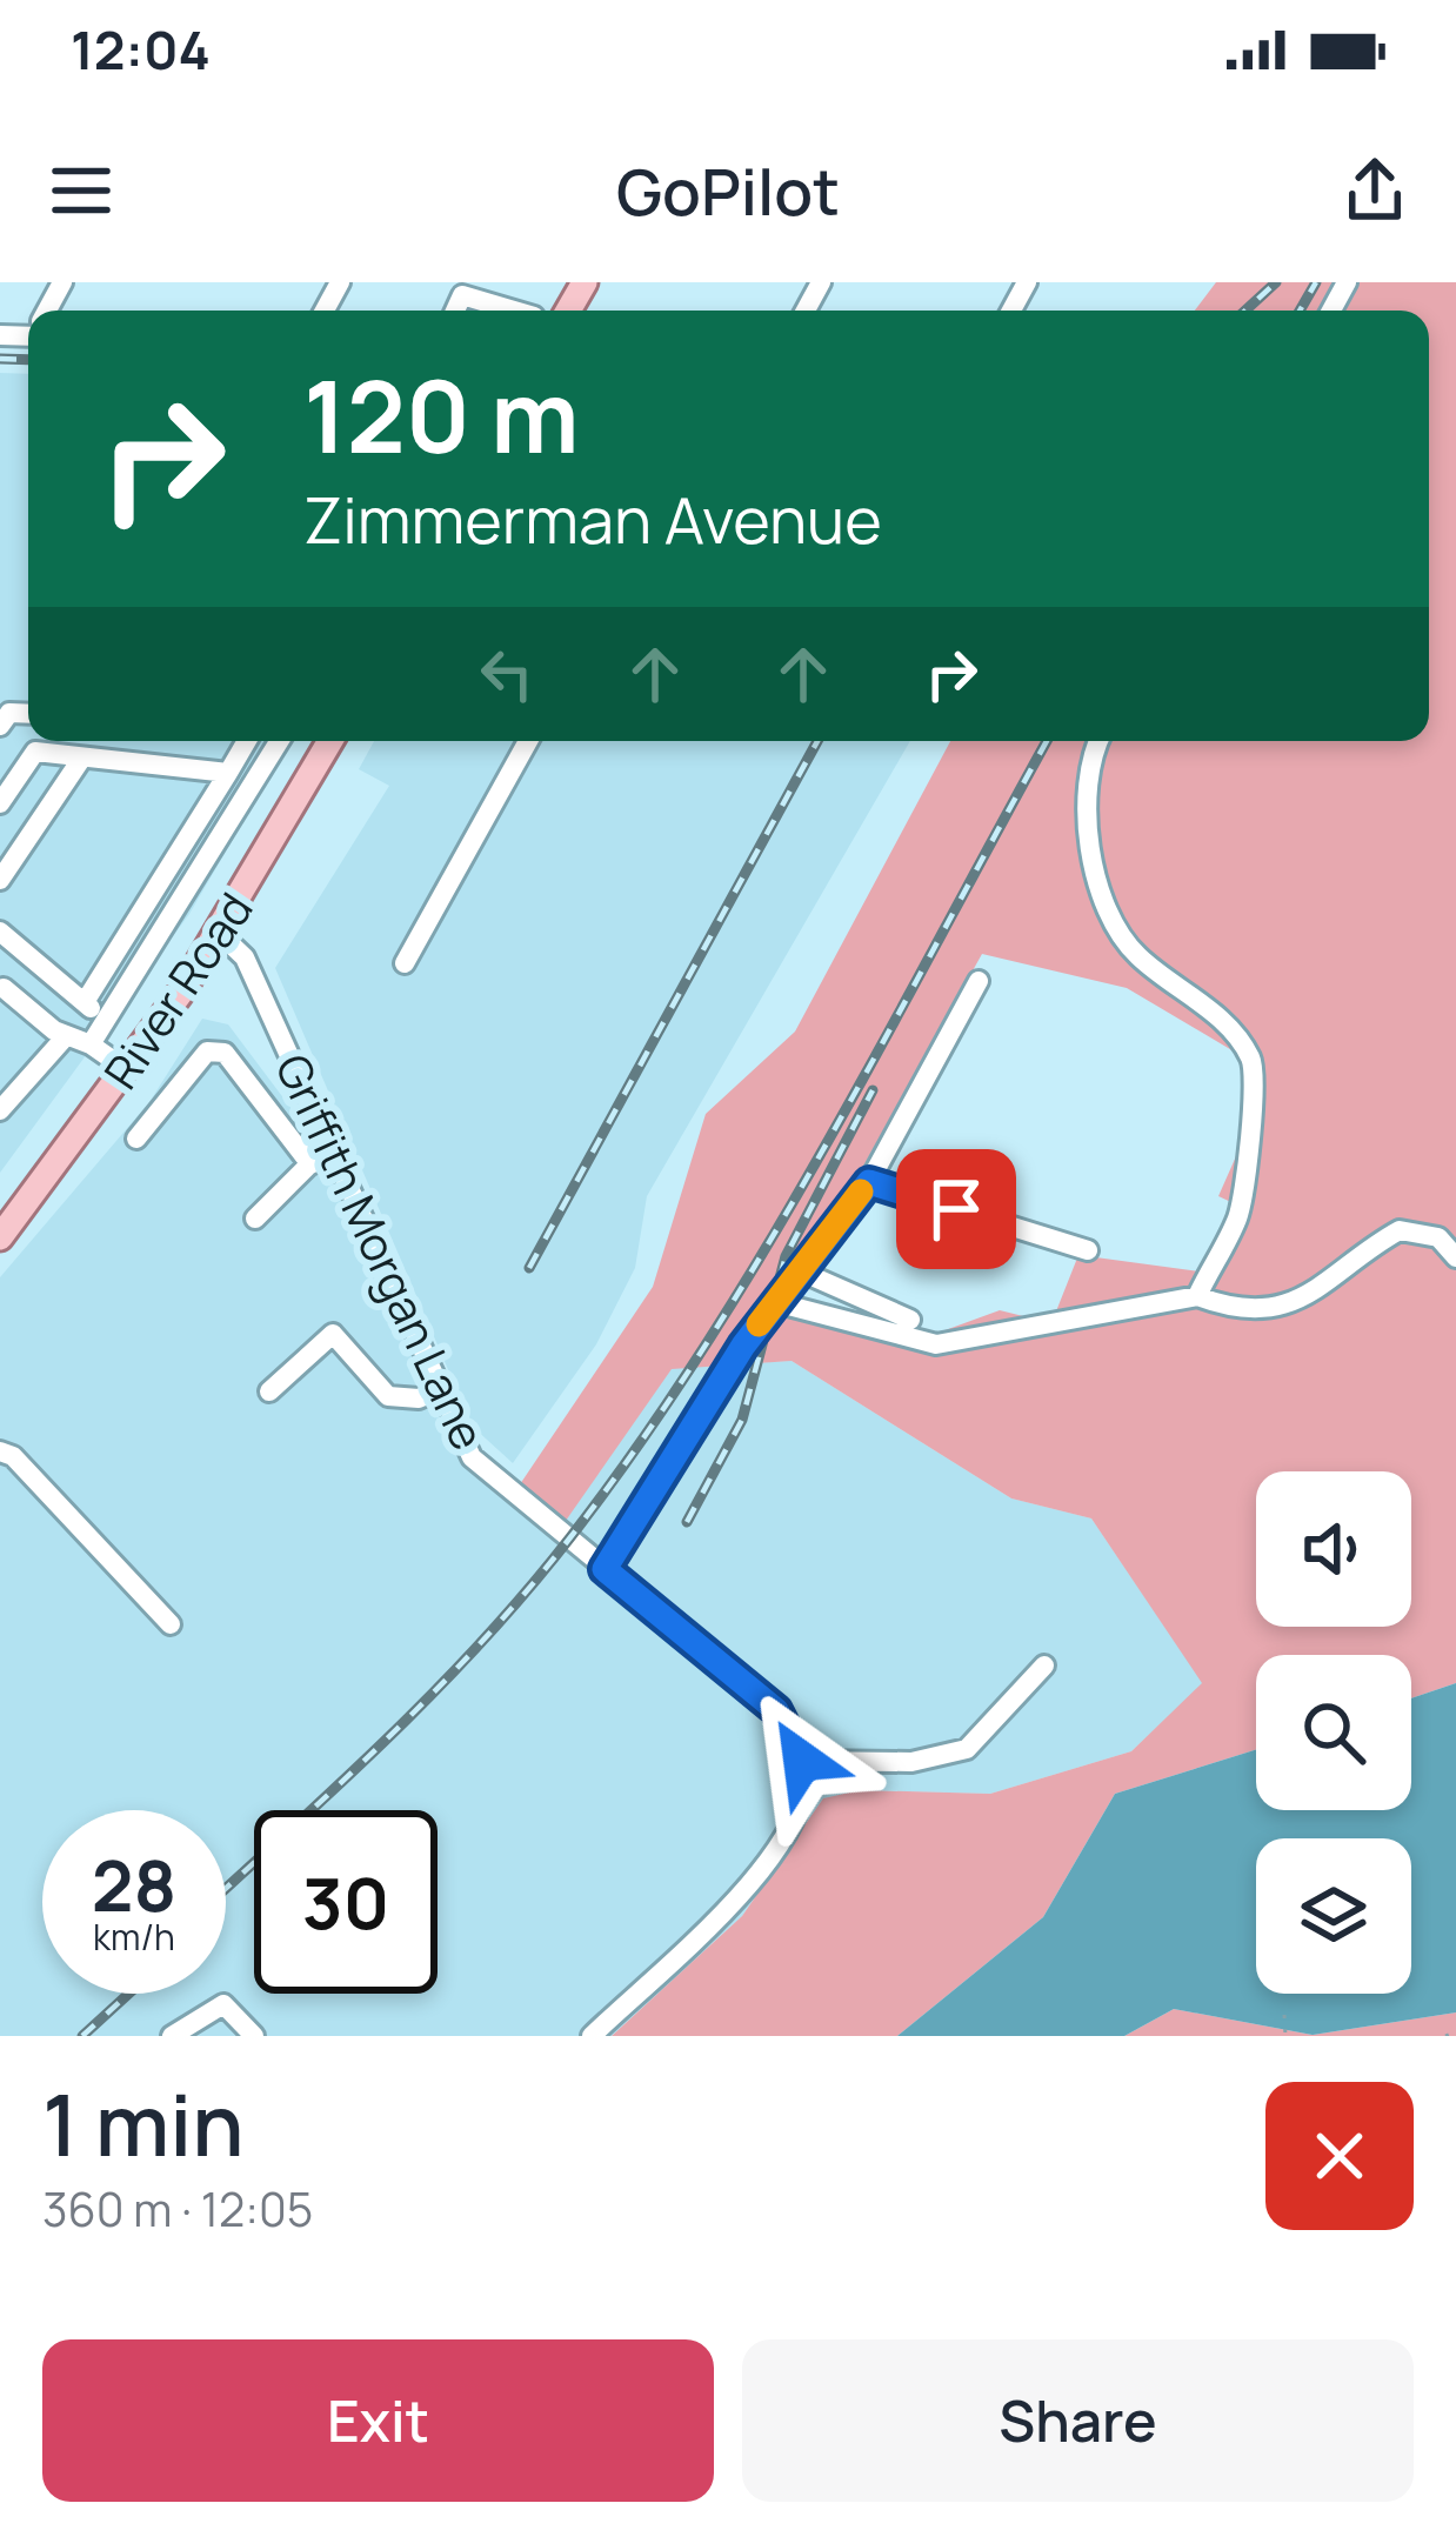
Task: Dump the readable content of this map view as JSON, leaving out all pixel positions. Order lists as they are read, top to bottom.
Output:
{
  "streets": {
    "main road": ["River Road"],
    "street": ["Griffith Morgan Lane"]
  },
  "crossings": [
    ["River Road", "Griffith Morgan Lane"]
  ],
  "page": {
    "status": "12:04",
    "header": "GoPilot",
    "turn": ["120 m", "Zimmerman Avenue"],
    "speed": "28 km/h",
    "limit": "30",
    "heading": ["1 min", "360 m · 12:05"],
    "buttons": ["Exit", "Share"]
  }
}
